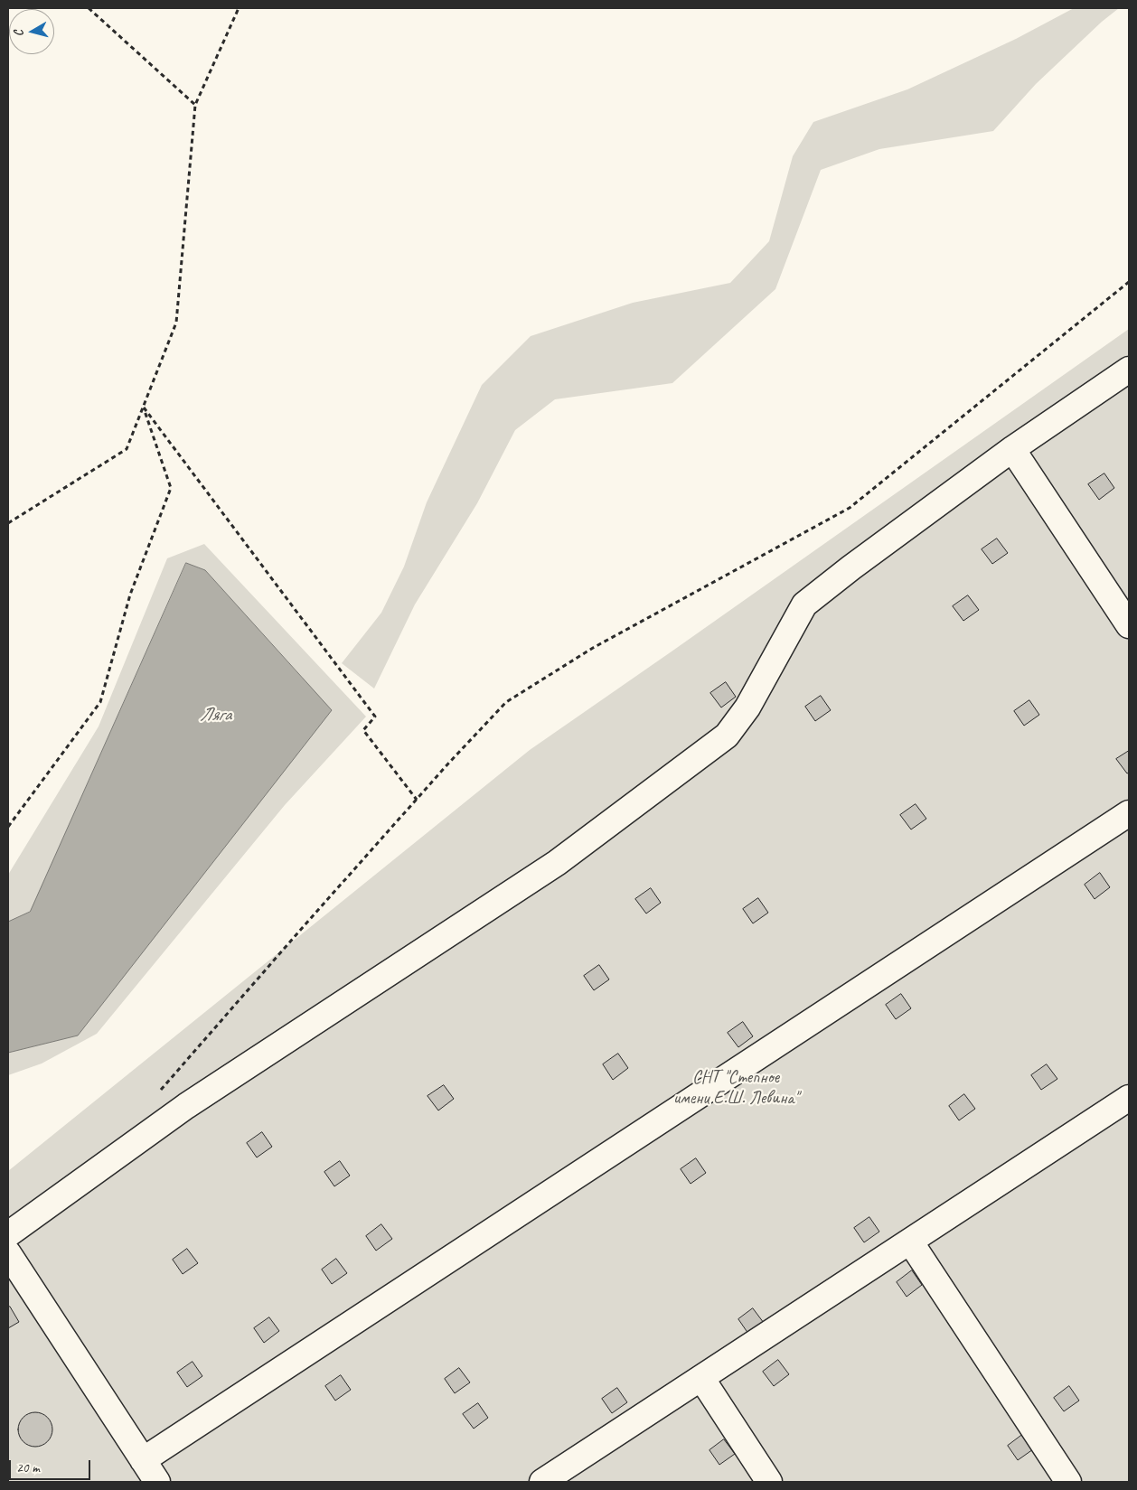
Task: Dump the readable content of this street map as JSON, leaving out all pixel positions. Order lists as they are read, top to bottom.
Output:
{
  "water": ["Ляга"],
  "parks": ["СНТ \"Степное имени Е.Ш. Левина\""],
  "scale_bar": "20 m",
  "north": "left"
}
